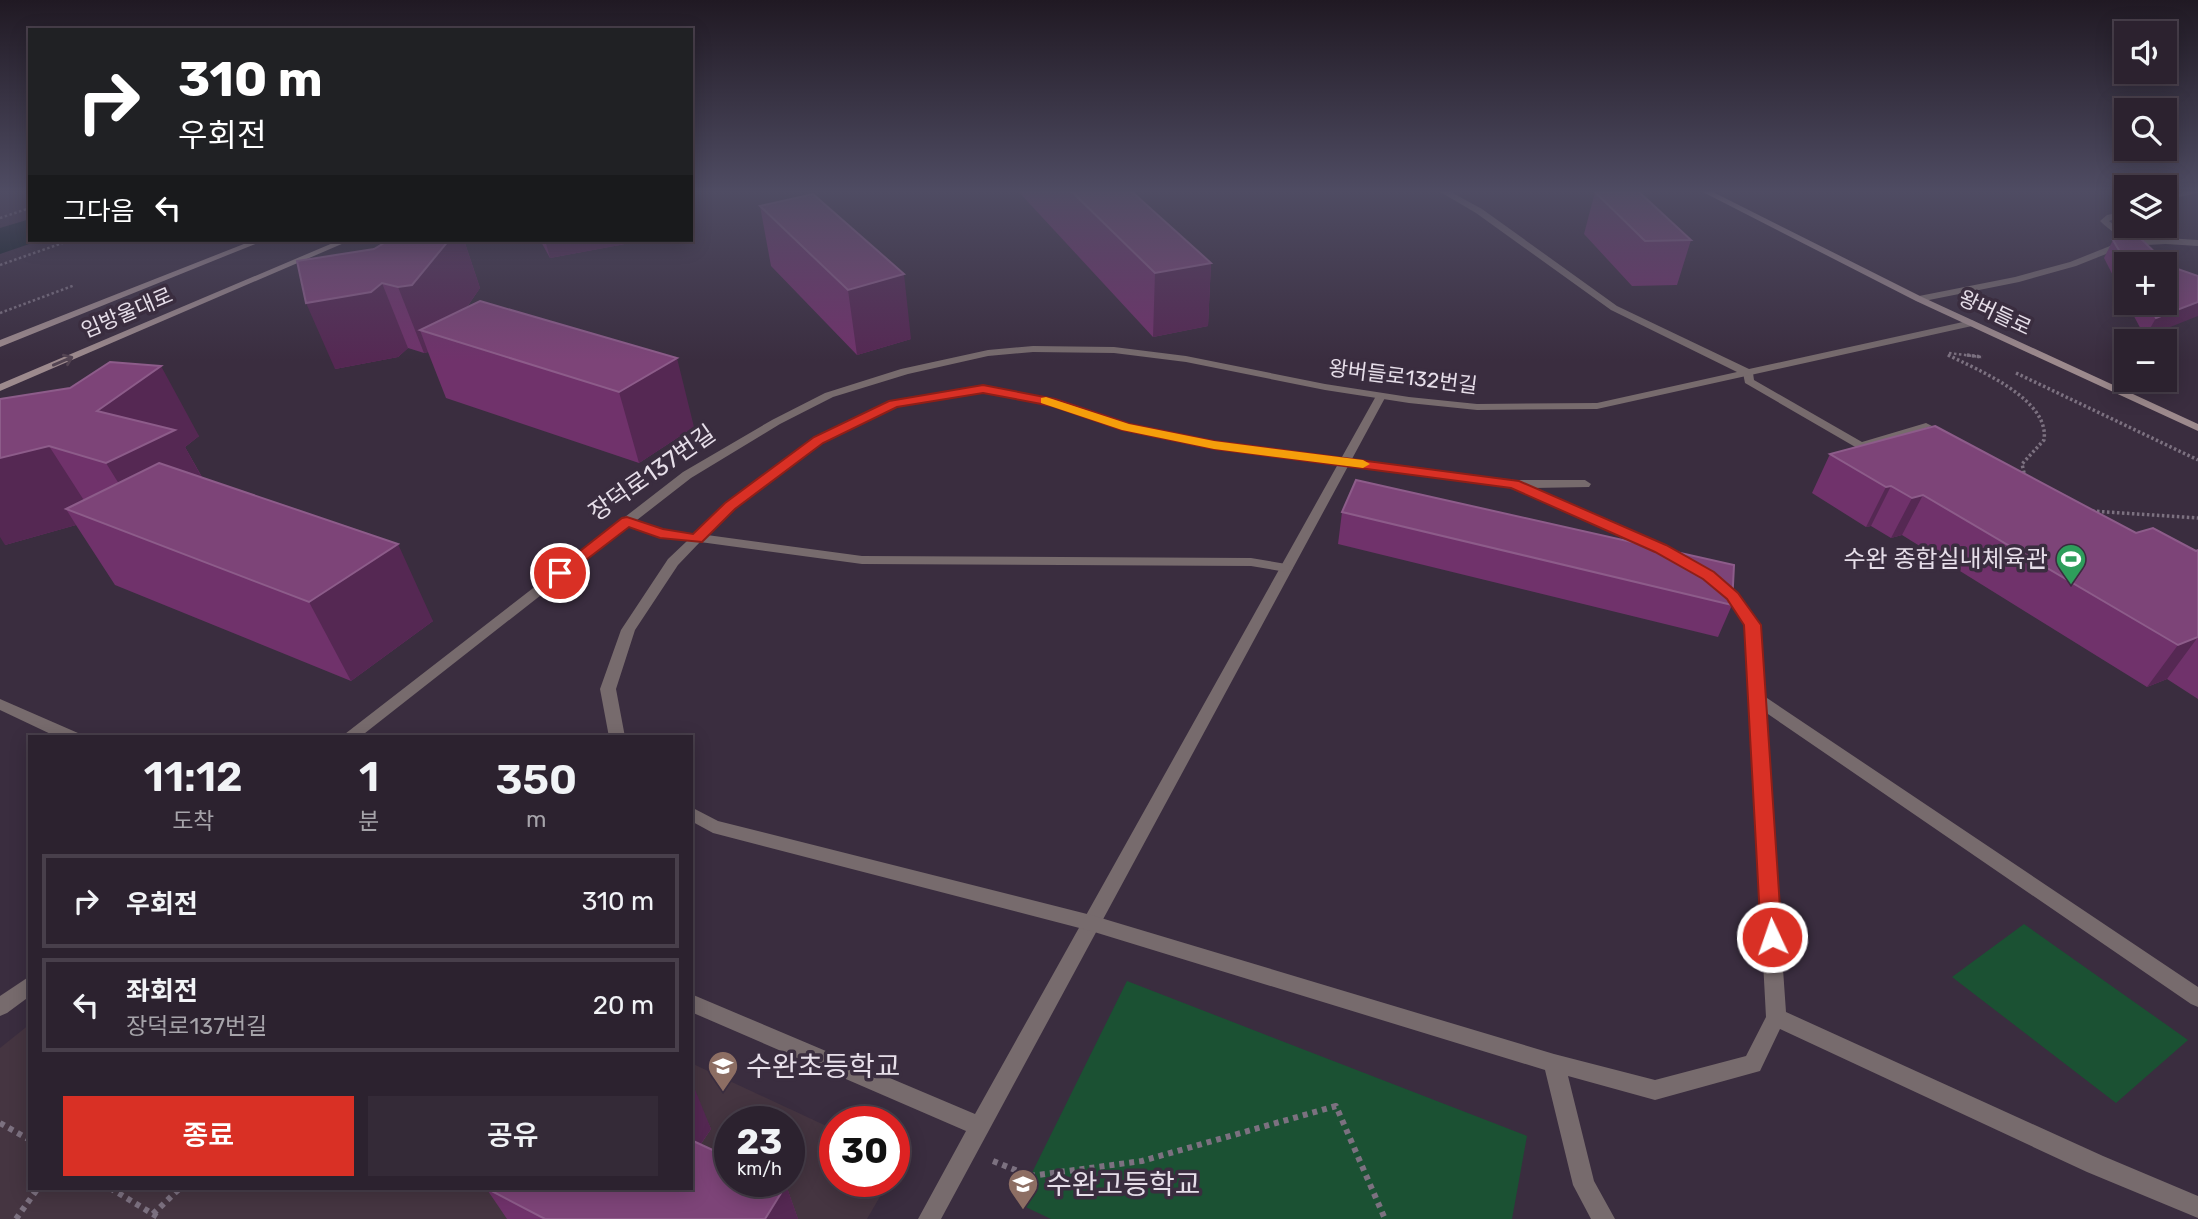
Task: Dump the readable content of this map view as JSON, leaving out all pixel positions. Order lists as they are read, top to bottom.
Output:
{
  "streets": {
    "main road": ["임방울대로", "왕버들로"],
    "street": ["왕버들로132번길", "장덕로137번길"]
  },
  "crossings": [
    ["왕버들로", "왕버들로132번길"],
    ["왕버들로132번길", "장덕로137번길"]
  ],
  "places": {
    "sports": ["수완 종합실내체육관"],
    "school or university": ["수완초등학교", "수완고등학교"]
  },
  "page": {
    "map_buttons": ["+", "−"],
    "turn": ["310 m", "우회전"],
    "then": "그다음",
    "eta": [
      "11:12",
      "도착",
      "1",
      "분",
      "350",
      "m"
    ],
    "list": [
      {
        "name": "우회전",
        "value": "310 m"
      },
      {
        "name": "좌회전",
        "note": "장덕로137번길",
        "value": "20 m"
      }
    ],
    "buttons": ["종료", "공유"],
    "speed": "23 km/h",
    "limit": "30"
  }
}
